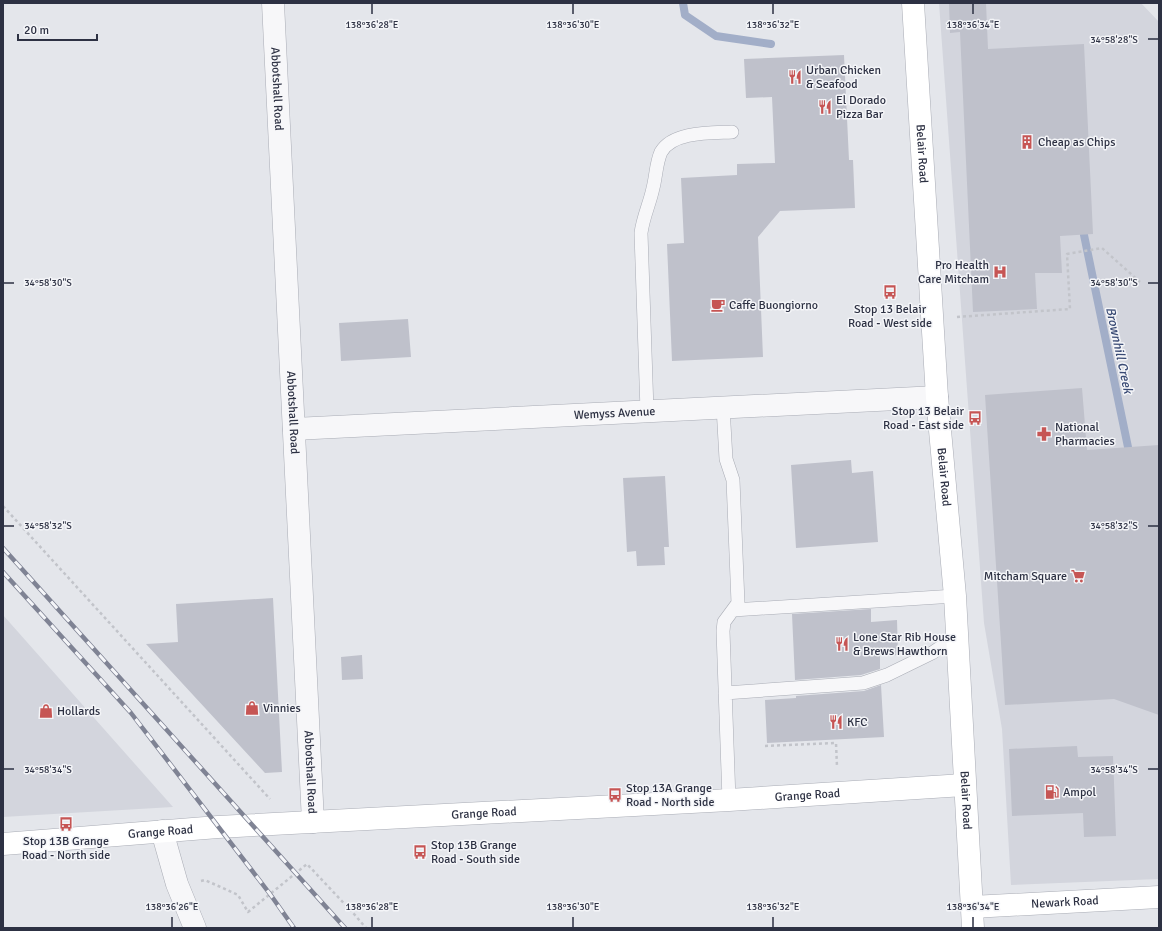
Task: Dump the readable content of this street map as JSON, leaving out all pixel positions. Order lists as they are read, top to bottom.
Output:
{
  "streets": {
    "street": [
      "Abbotshall Road",
      "Belair Road",
      "Wemyss Avenue",
      "Grange Road",
      "Newark Road"
    ]
  },
  "crossings": [
    ["Abbotshall Road", "Wemyss Avenue"],
    ["Abbotshall Road", "Grange Road"],
    ["Belair Road", "Wemyss Avenue"],
    ["Belair Road", "Grange Road"],
    ["Belair Road", "Newark Road"]
  ],
  "water": ["Brownhill Creek"],
  "places": {
    "restaurant": [
      "Urban Chicken & Seafood",
      "El Dorado Pizza Bar",
      "Lone Star Rib House & Brews Hawthorn",
      "KFC"
    ],
    "building": ["Cheap as Chips"],
    "hospital": ["Pro Health Care Mitcham"],
    "bus stop": [
      "Stop 13 Belair Road - West side",
      "Stop 13 Belair Road - East side",
      "Stop 13A Grange Road - North side",
      "Stop 13B Grange Road - North side",
      "Stop 13B Grange Road - South side"
    ],
    "cafe": ["Caffe Buongiorno"],
    "pharmacy": ["National Pharmacies"],
    "supermarket": ["Mitcham Square"],
    "shop": ["Vinnies", "Hollards"],
    "fuel station": ["Ampol"]
  },
  "scale_bar": "20 m",
  "coordinates": [
    "138°36'28\"E",
    "138°36'30\"E",
    "138°36'32\"E",
    "138°36'34\"E",
    "34°58'28\"S",
    "34°58'30\"S",
    "34°58'32\"S",
    "34°58'34\"S",
    "138°36'26\"E"
  ]
}
